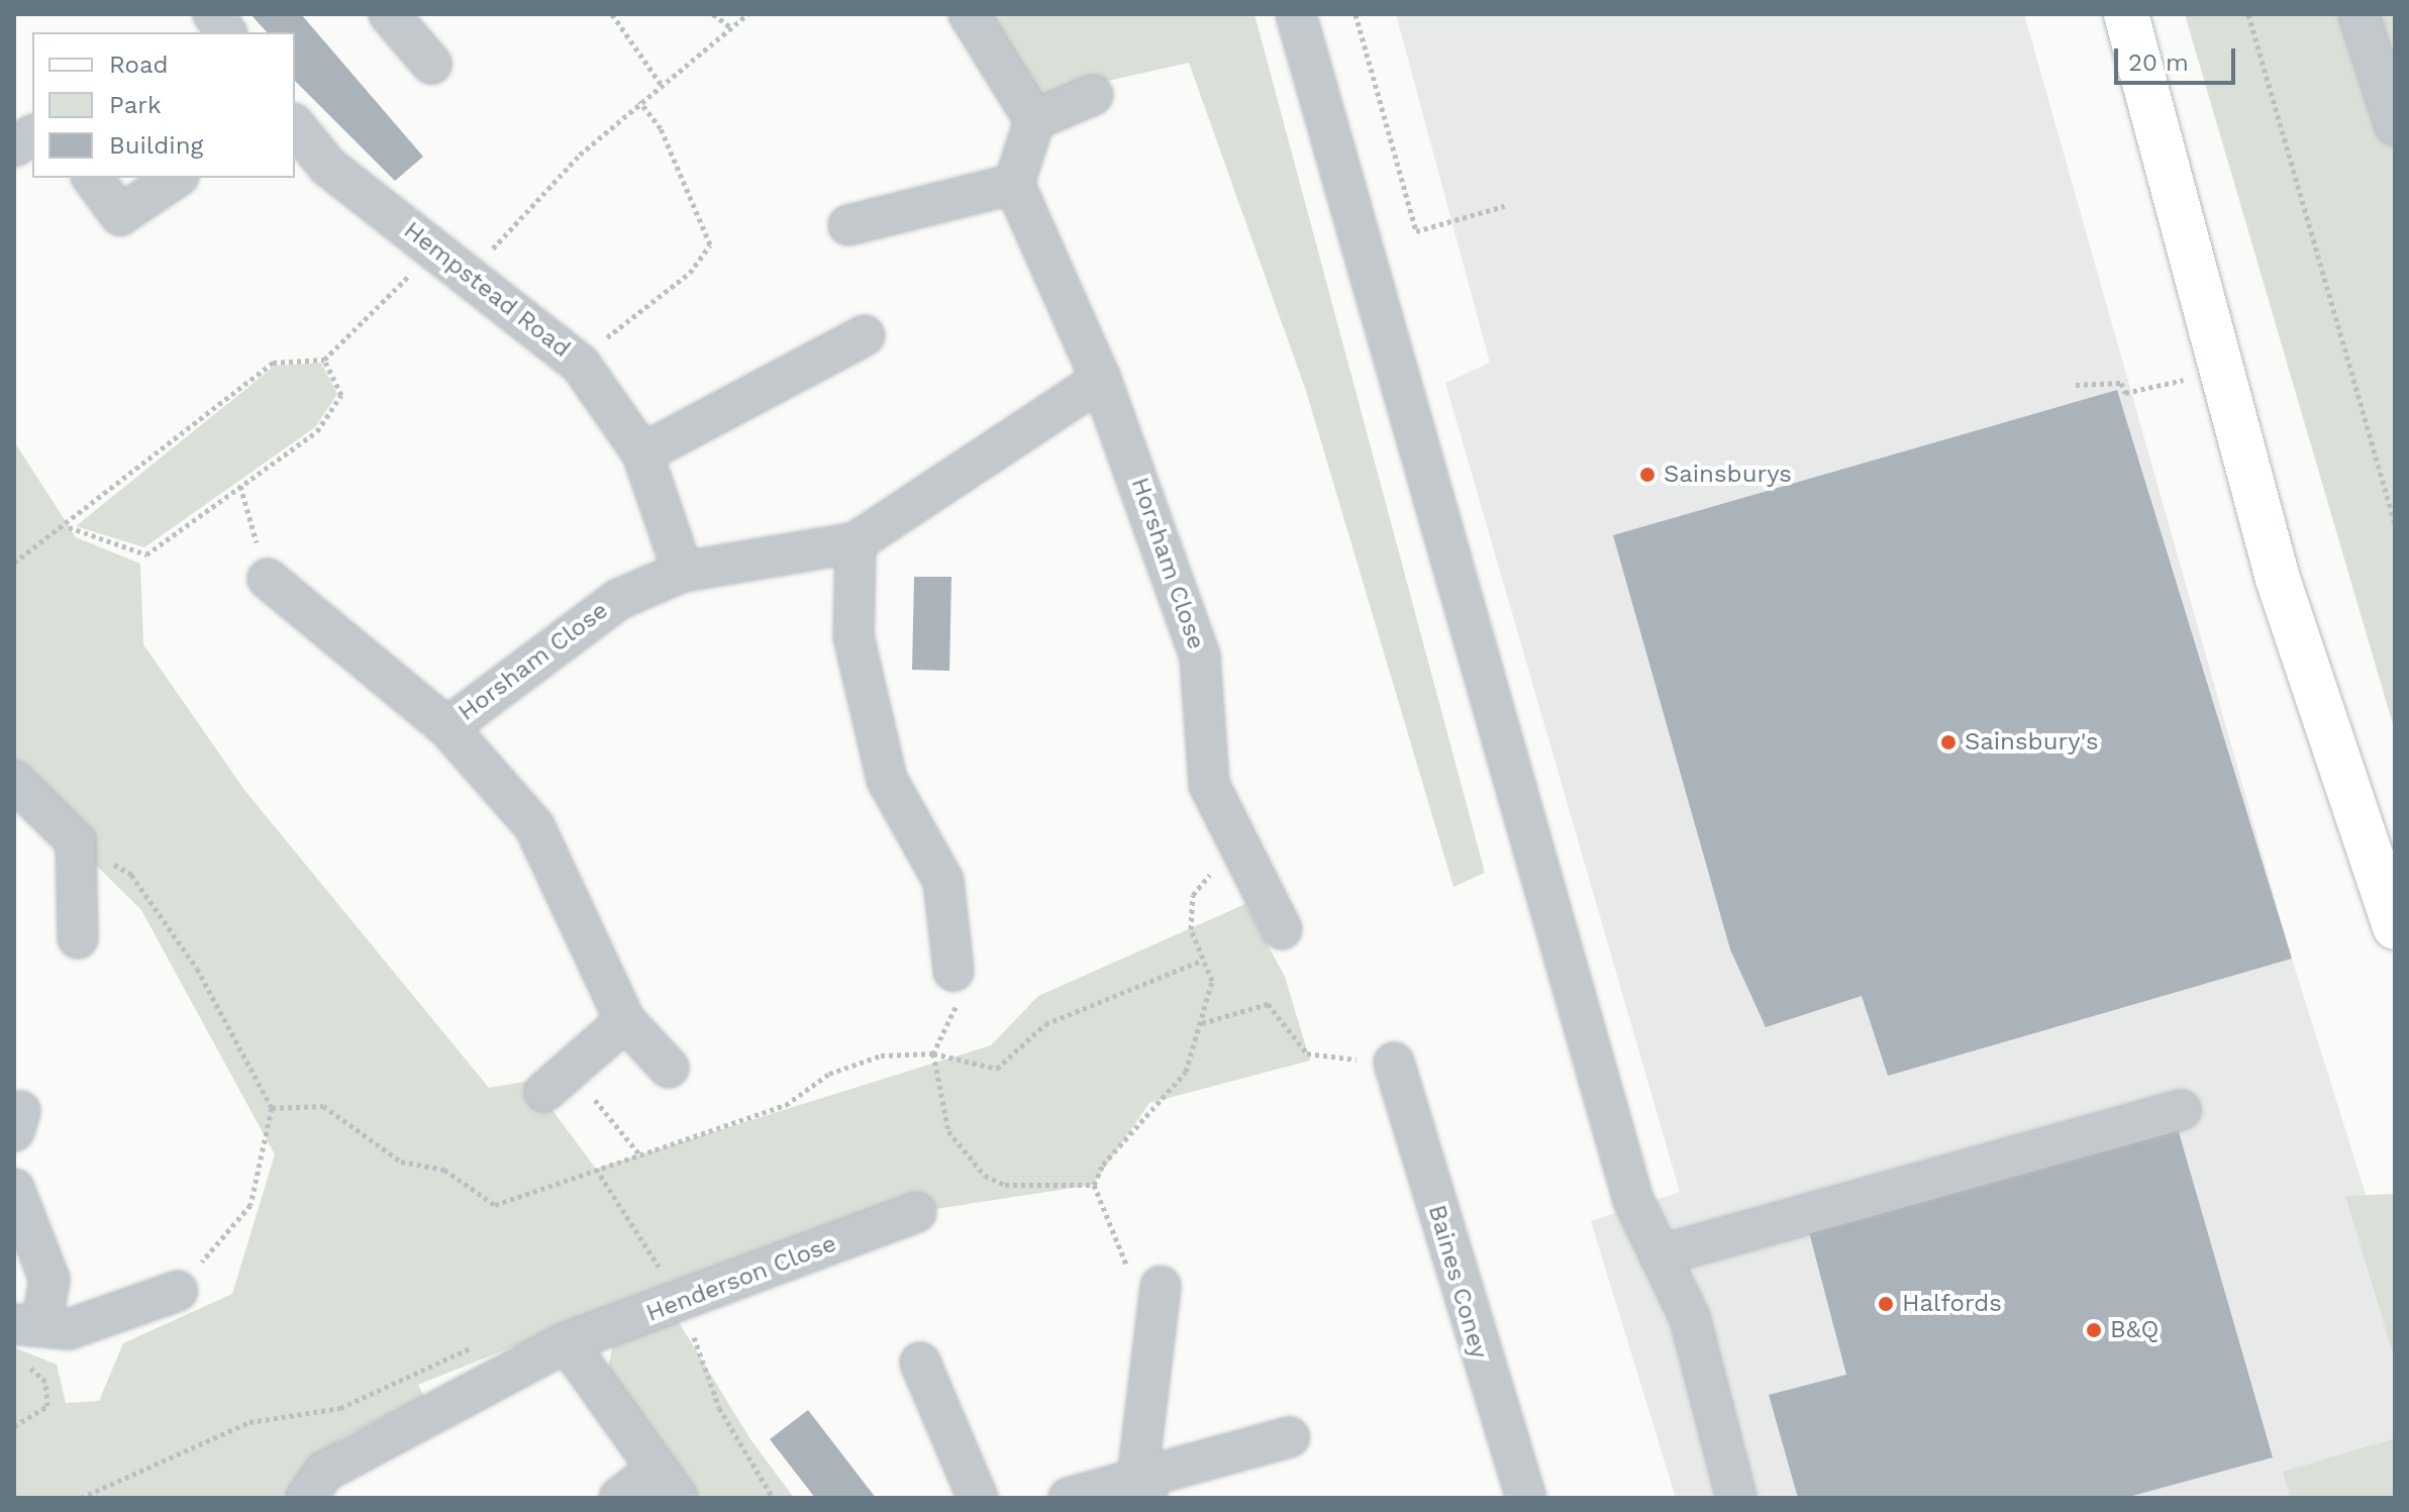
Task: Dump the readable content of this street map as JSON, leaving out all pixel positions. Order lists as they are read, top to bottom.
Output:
{
  "streets": {
    "street": [
      "Hempstead Road",
      "Horsham Close",
      "Henderson Close",
      "Baines Coney"
    ]
  },
  "crossings": [
    ["Hempstead Road", "Horsham Close"]
  ],
  "places": [
    "Sainsburys",
    "Sainsbury's",
    "Halfords",
    "B&Q"
  ],
  "legend": ["Road", "Park", "Building"],
  "scale_bar": "20 m"
}
